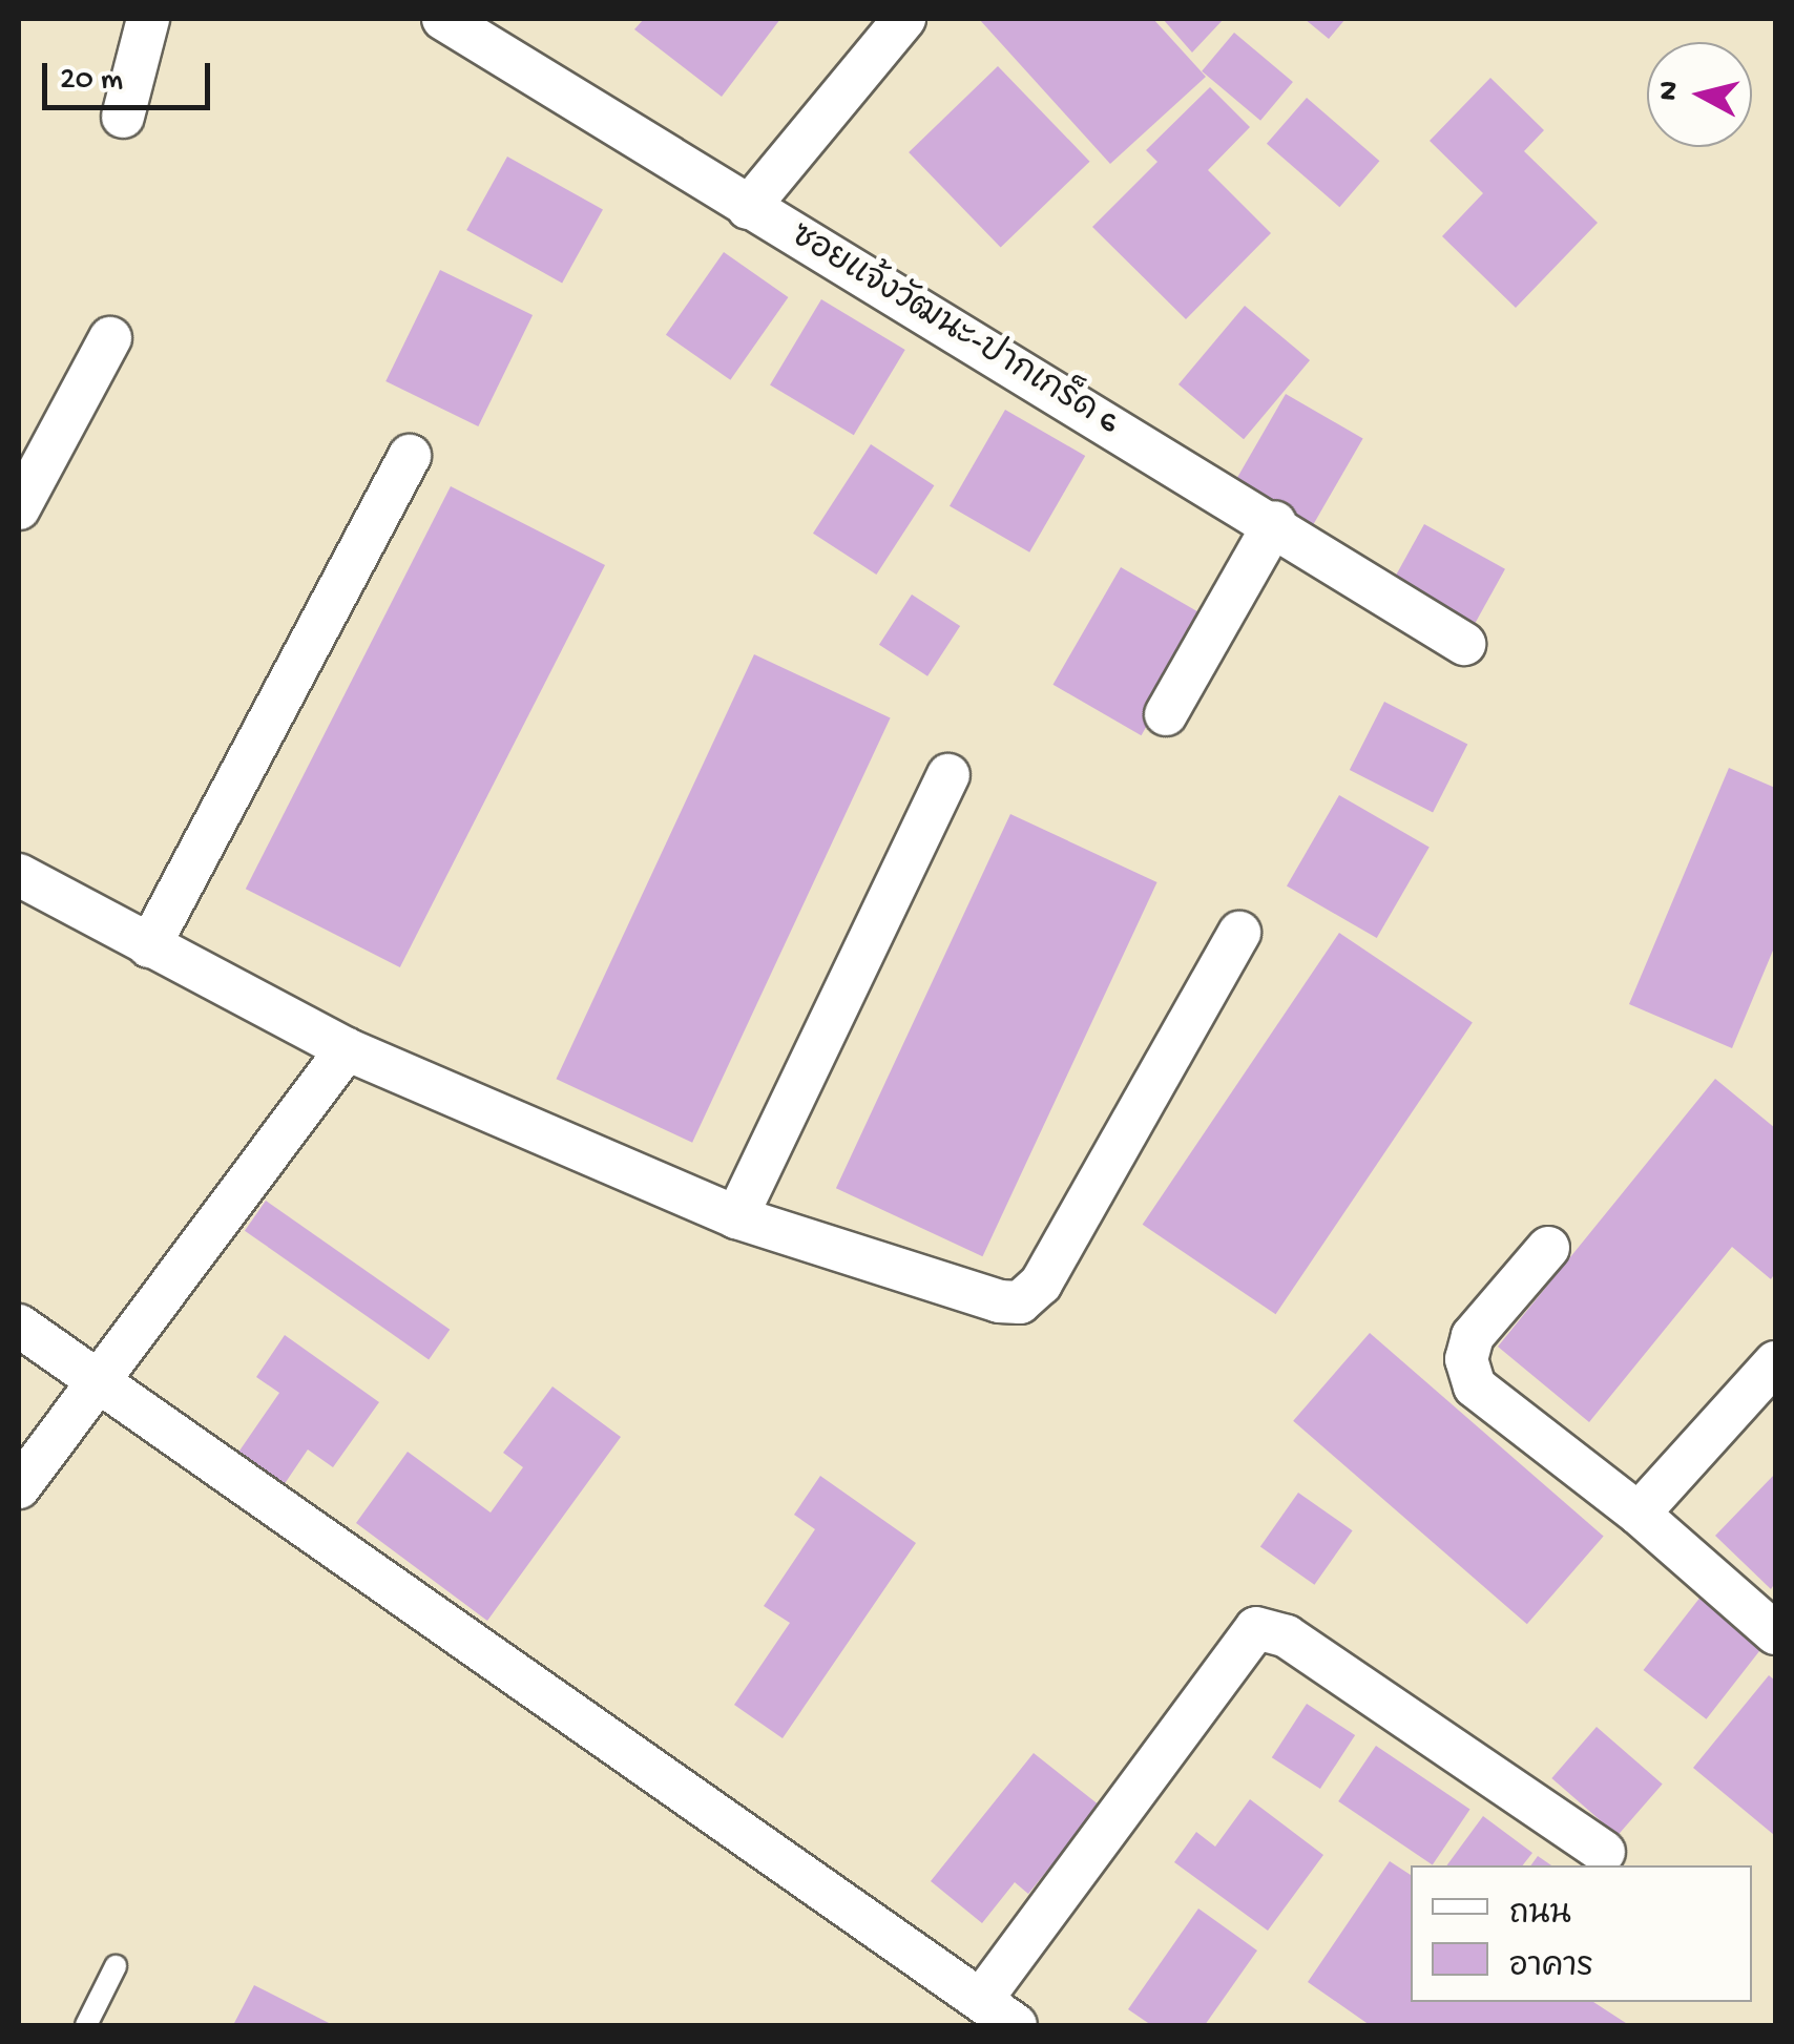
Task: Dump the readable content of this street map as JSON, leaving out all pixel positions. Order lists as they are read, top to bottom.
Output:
{
  "streets": {
    "street": ["ซอยแจ้งวัฒนะ-ปากเกร็ด 6"]
  },
  "legend": ["ถนน", "อาคาร"],
  "scale_bar": "20 m",
  "north": "left"
}
